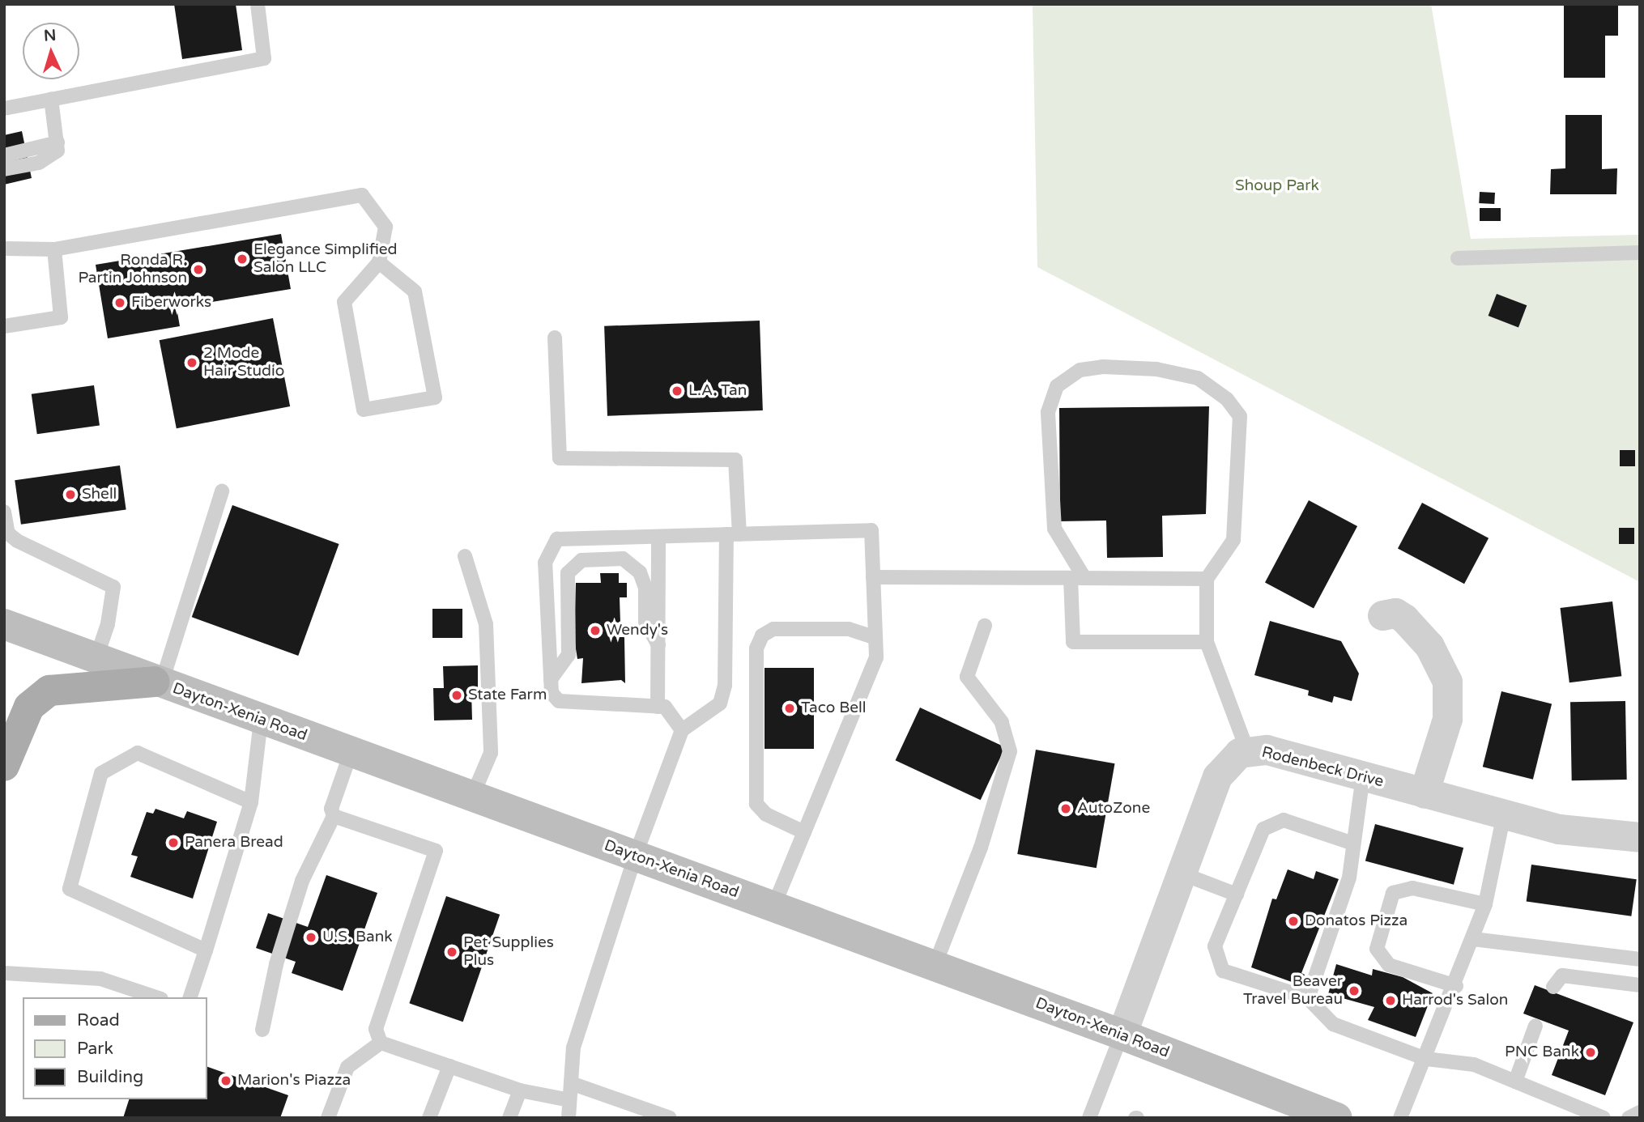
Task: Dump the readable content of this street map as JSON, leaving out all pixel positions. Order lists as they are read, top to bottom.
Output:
{
  "streets": {
    "main road": ["Dayton-Xenia Road"],
    "street": ["Rodenbeck Drive"]
  },
  "crossings": [
    ["Dayton-Xenia Road", "Rodenbeck Drive"]
  ],
  "parks": ["Shoup Park"],
  "places": [
    "Elegance Simplified Salon LLC",
    "Ronda R. Partin Johnson",
    "Fiberworks",
    "2 Mode Hair Studio",
    "L.A. Tan",
    "Shell",
    "Wendy's",
    "State Farm",
    "Taco Bell",
    "AutoZone",
    "Panera Bread",
    "Donatos Pizza",
    "U.S. Bank",
    "Pet Supplies Plus",
    "Beaver Travel Bureau",
    "Harrod's Salon",
    "PNC Bank",
    "Marion's Piazza"
  ],
  "legend": ["Road", "Park", "Building"],
  "north": "top"
}
